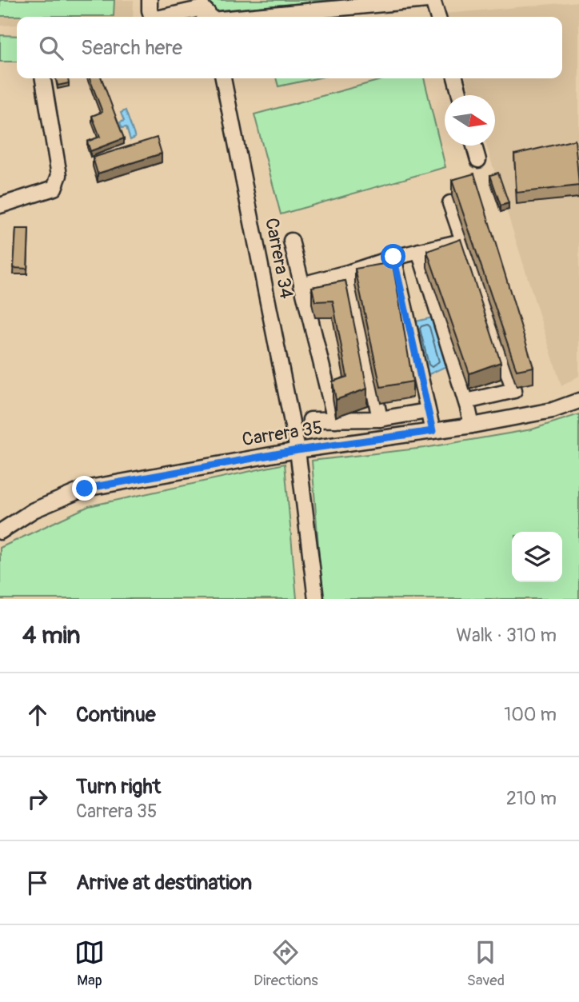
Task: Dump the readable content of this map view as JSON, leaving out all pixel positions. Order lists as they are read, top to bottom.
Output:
{
  "streets": {
    "street": ["Carrera 34", "Carrera 35"]
  },
  "crossings": [
    ["Carrera 34", "Carrera 35"]
  ],
  "north": "right",
  "page": {
    "search": "Search here",
    "heading": ["4 min", "Walk · 310 m"],
    "list": [
      ["Continue", "100 m"],
      ["Turn right", "Carrera 35", "210 m"],
      "Arrive at destination"
    ],
    "nav": ["Map", "Directions", "Saved"]
  }
}
